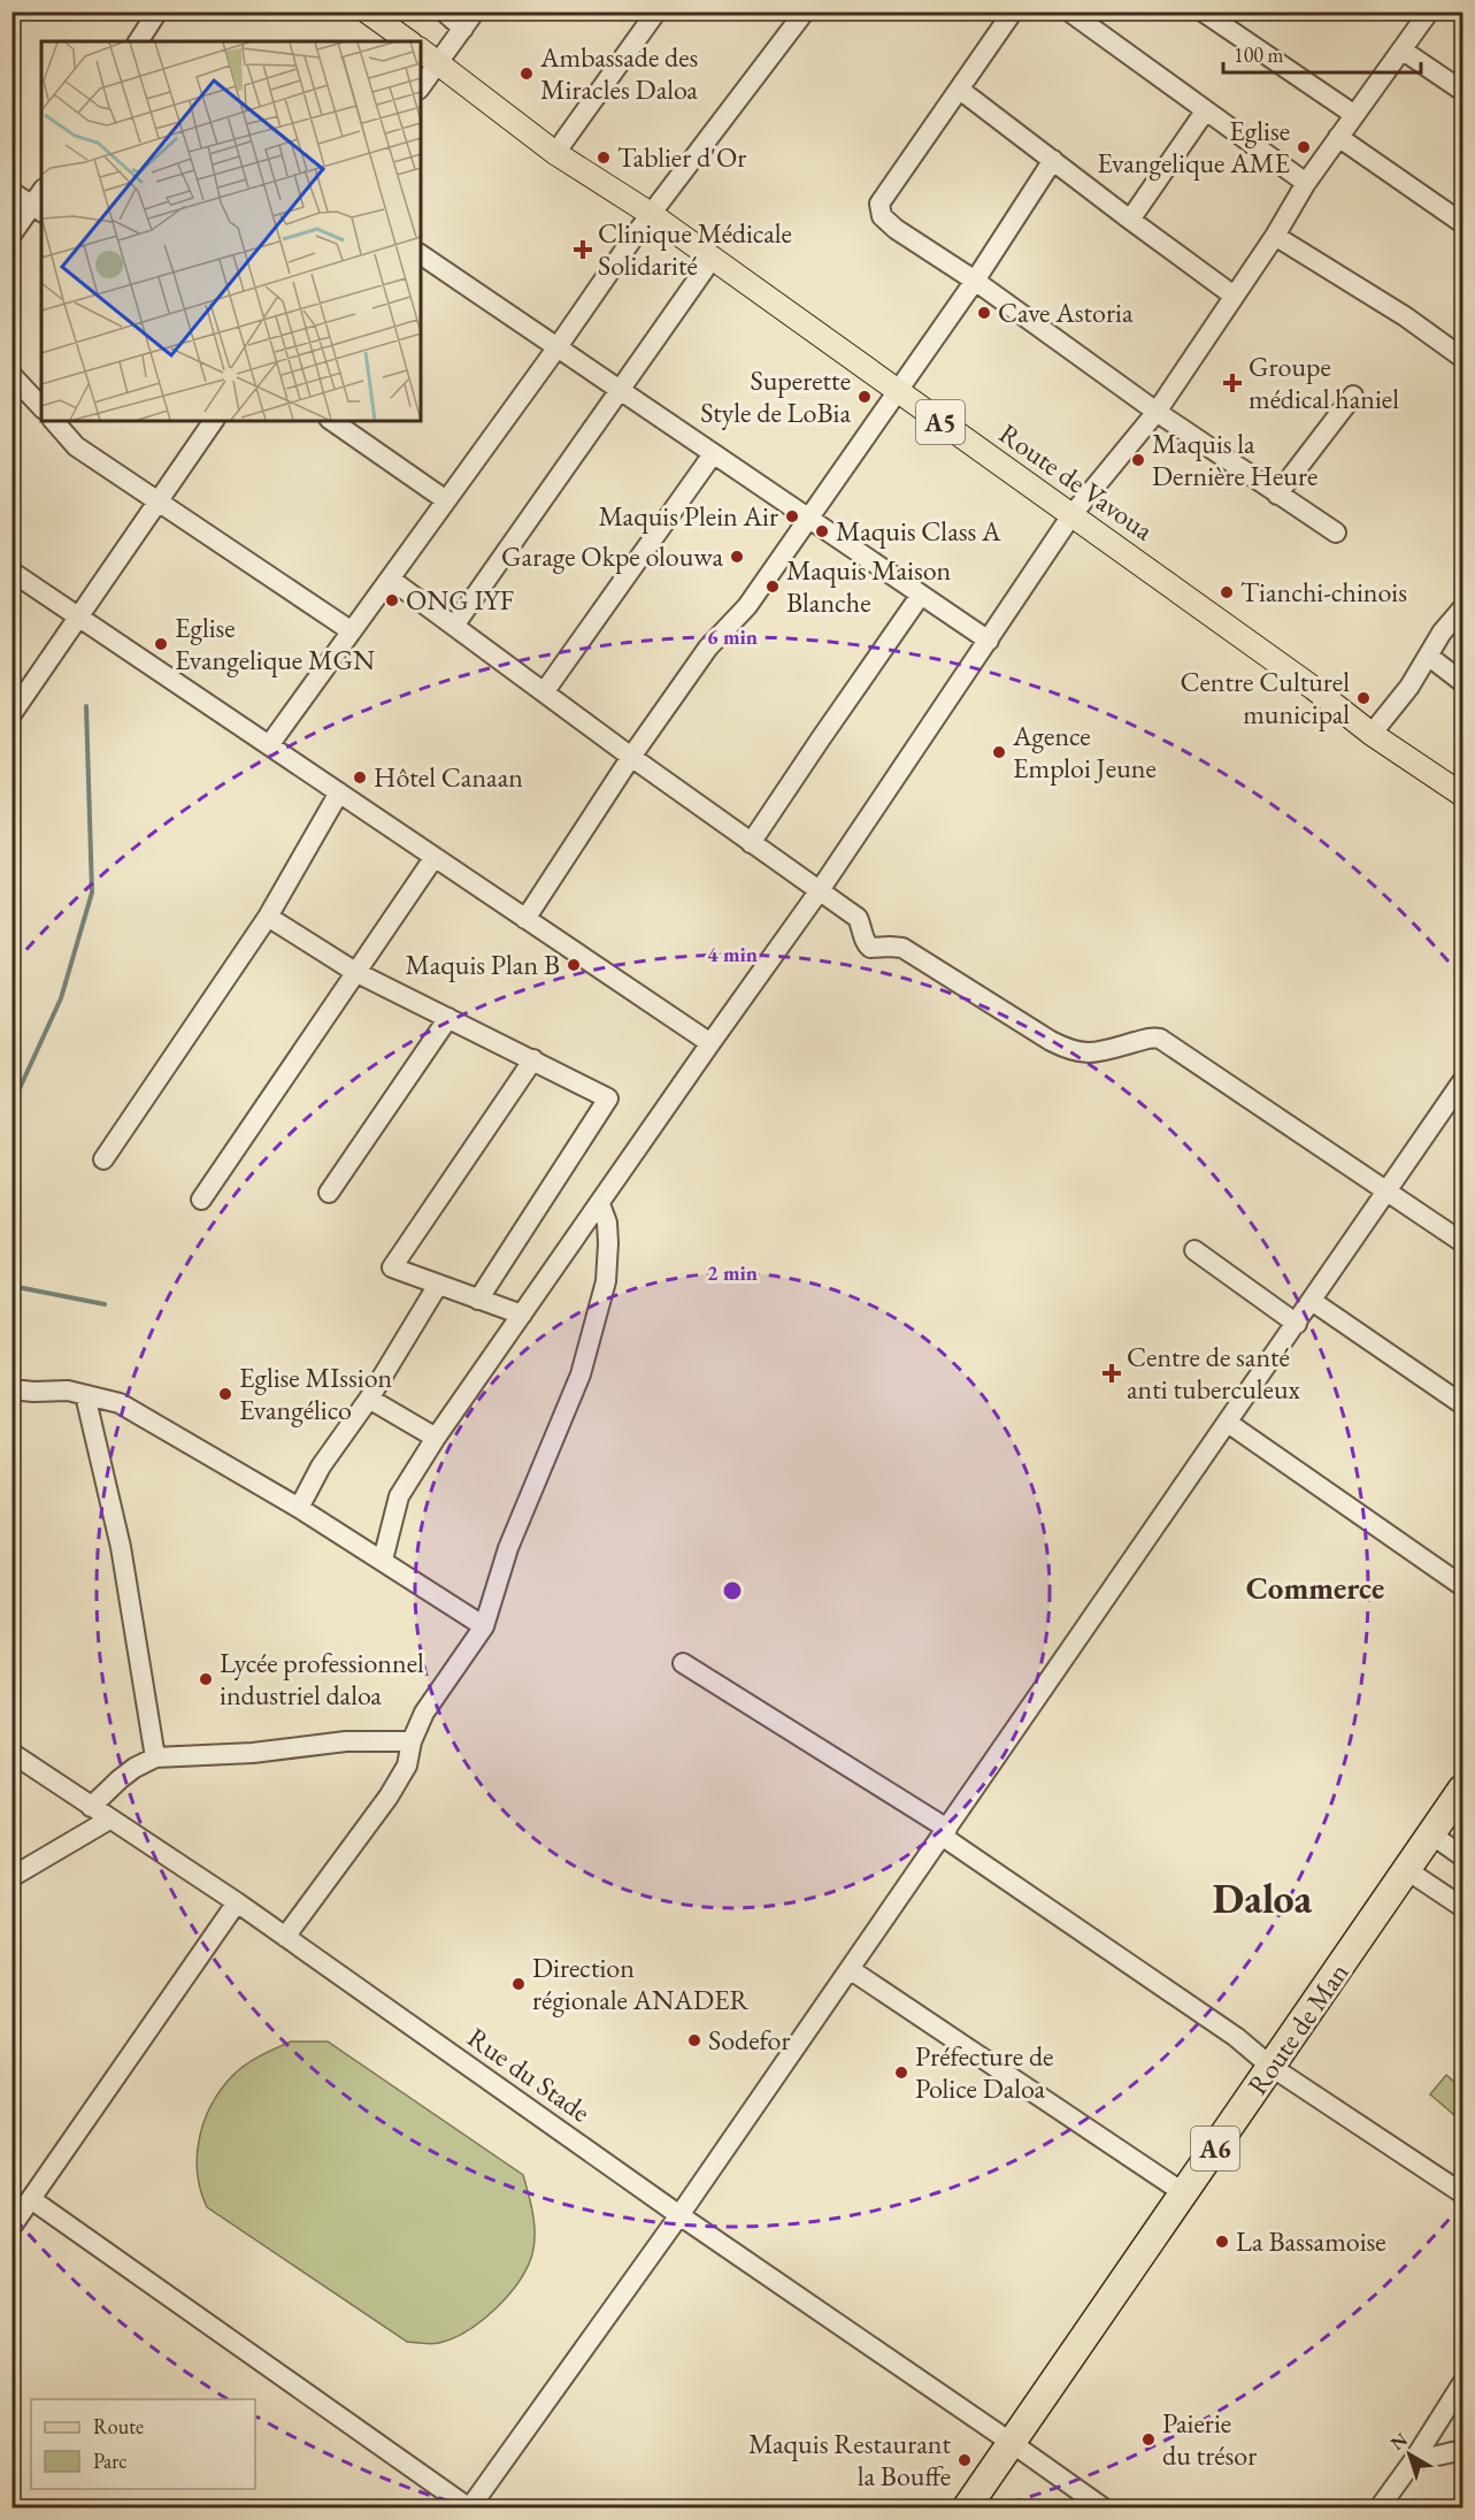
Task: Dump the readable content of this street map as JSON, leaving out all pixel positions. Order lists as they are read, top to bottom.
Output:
{
  "streets": {
    "highway": ["Route de Man", "A6"],
    "main road": ["A5", "Route de Vavoua"],
    "street": ["Rue du Stade"]
  },
  "crossings": [
    ["Route de Man", "Rue du Stade"]
  ],
  "districts": ["Commerce", "Daloa"],
  "places": {
    "other": [
      "Ambassade des Miracles Daloa",
      "Eglise Evangelique AME",
      "Tablier d'Or",
      "Cave Astoria",
      "Superette Style de LoBia",
      "Maquis la Dernière Heure",
      "Maquis Plein Air",
      "Maquis Class A",
      "Garage Okpe olouwa",
      "Maquis Maison Blanche",
      "Tianchi-chinois",
      "ONG IYF",
      "Eglise Evangelique MGN",
      "Centre Culturel municipal",
      "Agence Emploi Jeune",
      "Hôtel Canaan",
      "Maquis Plan B",
      "Eglise MIssion Evangélico",
      "Lycée professionnel industriel daloa",
      "Direction régionale ANADER",
      "Sodefor",
      "Préfecture de Police Daloa",
      "La Bassamoise",
      "Paierie du trésor",
      "Maquis Restaurant la Bouffe"
    ],
    "health": ["Clinique Médicale Solidarité", "Groupe médical haniel", "Centre de santé anti tuberculeux"]
  },
  "legend": ["Route", "Parc"],
  "scale_bar": "100 m",
  "north": "top left",
  "rings": ["6 min", "4 min", "2 min"]
}
